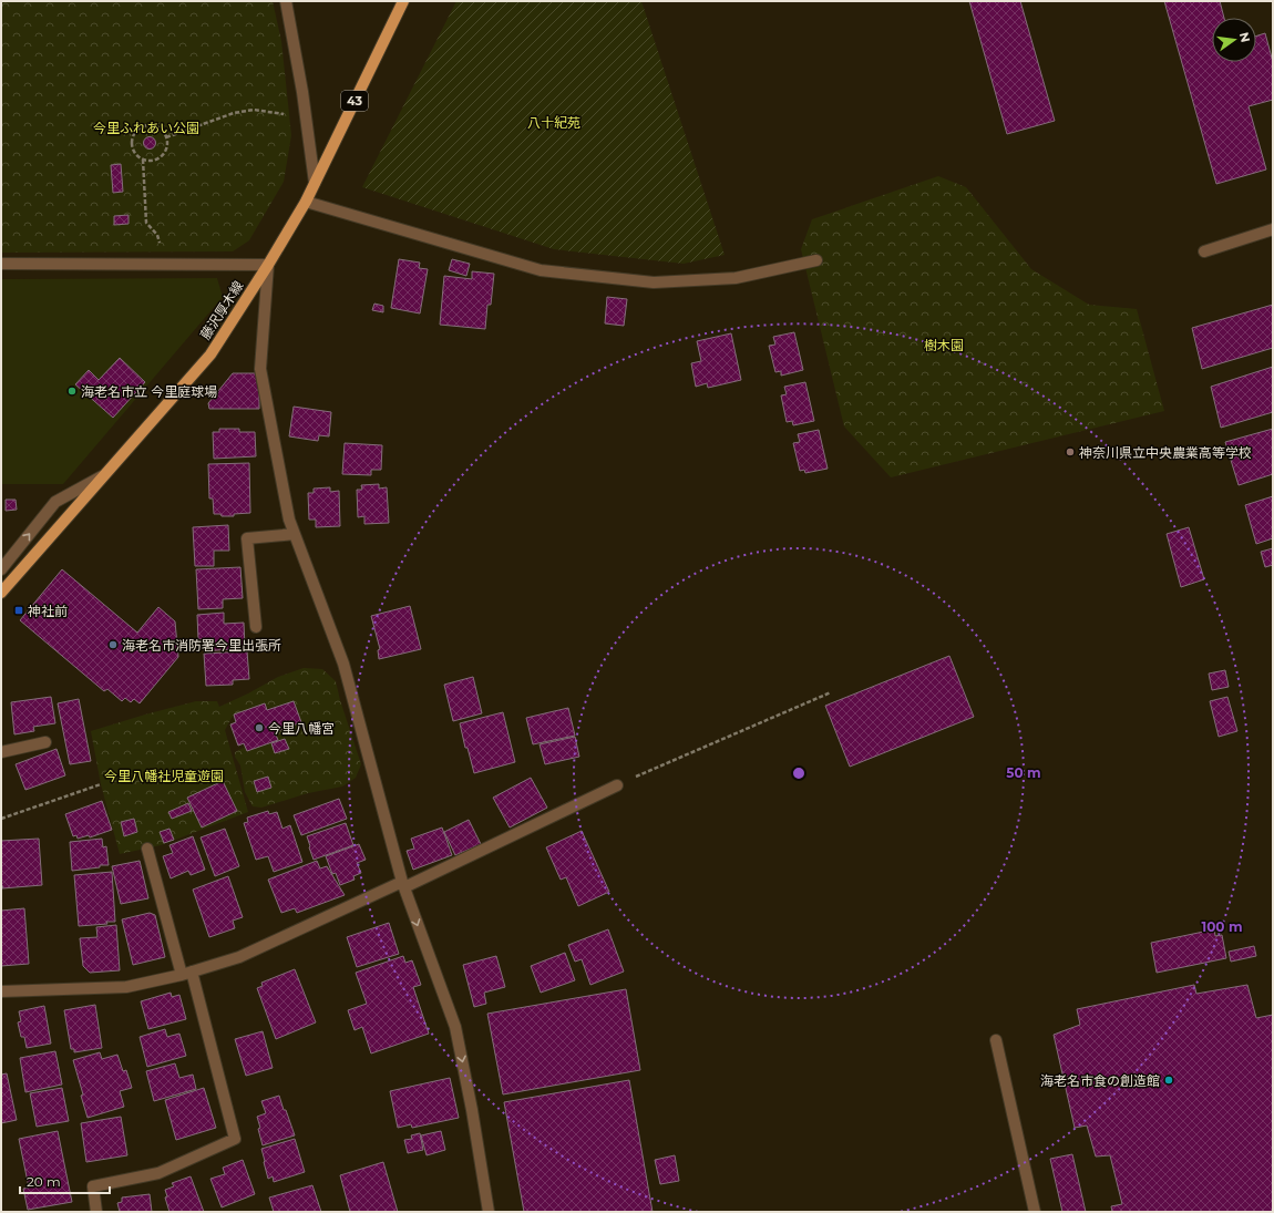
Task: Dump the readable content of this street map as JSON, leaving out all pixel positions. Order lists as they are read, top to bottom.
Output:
{
  "streets": {
    "main road": ["43", "藤沢厚木線"]
  },
  "parks": [
    "八十紀苑",
    "今里ふれあい公園",
    "樹木園",
    "今里八幡社児童遊園"
  ],
  "places": {
    "other": [
      "海老名市立 今里庭球場",
      "神奈川県立中央農業高等学校",
      "海老名市消防署今里出張所",
      "今里八幡宮",
      "海老名市食の創造館"
    ],
    "transit": ["神社前"]
  },
  "scale_bar": "20 m",
  "north": "right",
  "rings": ["50 m", "100 m"]
}
